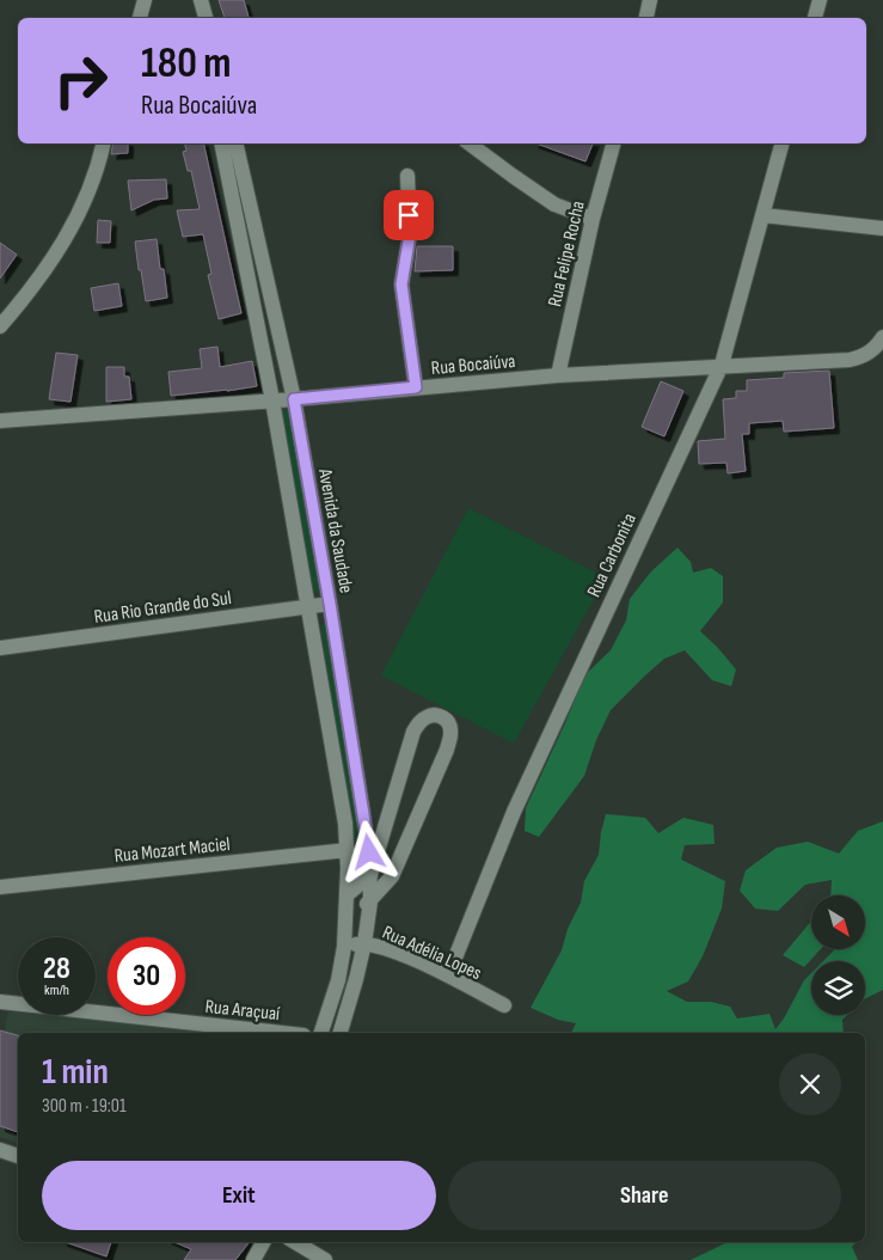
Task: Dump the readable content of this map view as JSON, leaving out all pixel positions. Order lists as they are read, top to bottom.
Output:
{
  "streets": {
    "street": [
      "Rua Felipe Rocha",
      "Rua Bocaiúva",
      "Avenida da Saudade",
      "Rua Carbonita",
      "Rua Rio Grande do Sul",
      "Rua Mozart Maciel",
      "Rua Adélia Lopes",
      "Rua Araçuaí"
    ]
  },
  "crossings": [
    ["Rua Felipe Rocha", "Rua Bocaiúva"],
    ["Rua Bocaiúva", "Avenida da Saudade"],
    ["Rua Bocaiúva", "Rua Carbonita"],
    ["Avenida da Saudade", "Rua Rio Grande do Sul"],
    ["Avenida da Saudade", "Rua Adélia Lopes"],
    ["Rua Carbonita", "Rua Adélia Lopes"]
  ],
  "north": "bottom right",
  "page": {
    "turn": ["180 m", "Rua Bocaiúva"],
    "speed": "28 km/h",
    "limit": "30",
    "heading": ["1 min", "300 m · 19:01"],
    "buttons": ["Exit", "Share"]
  }
}
